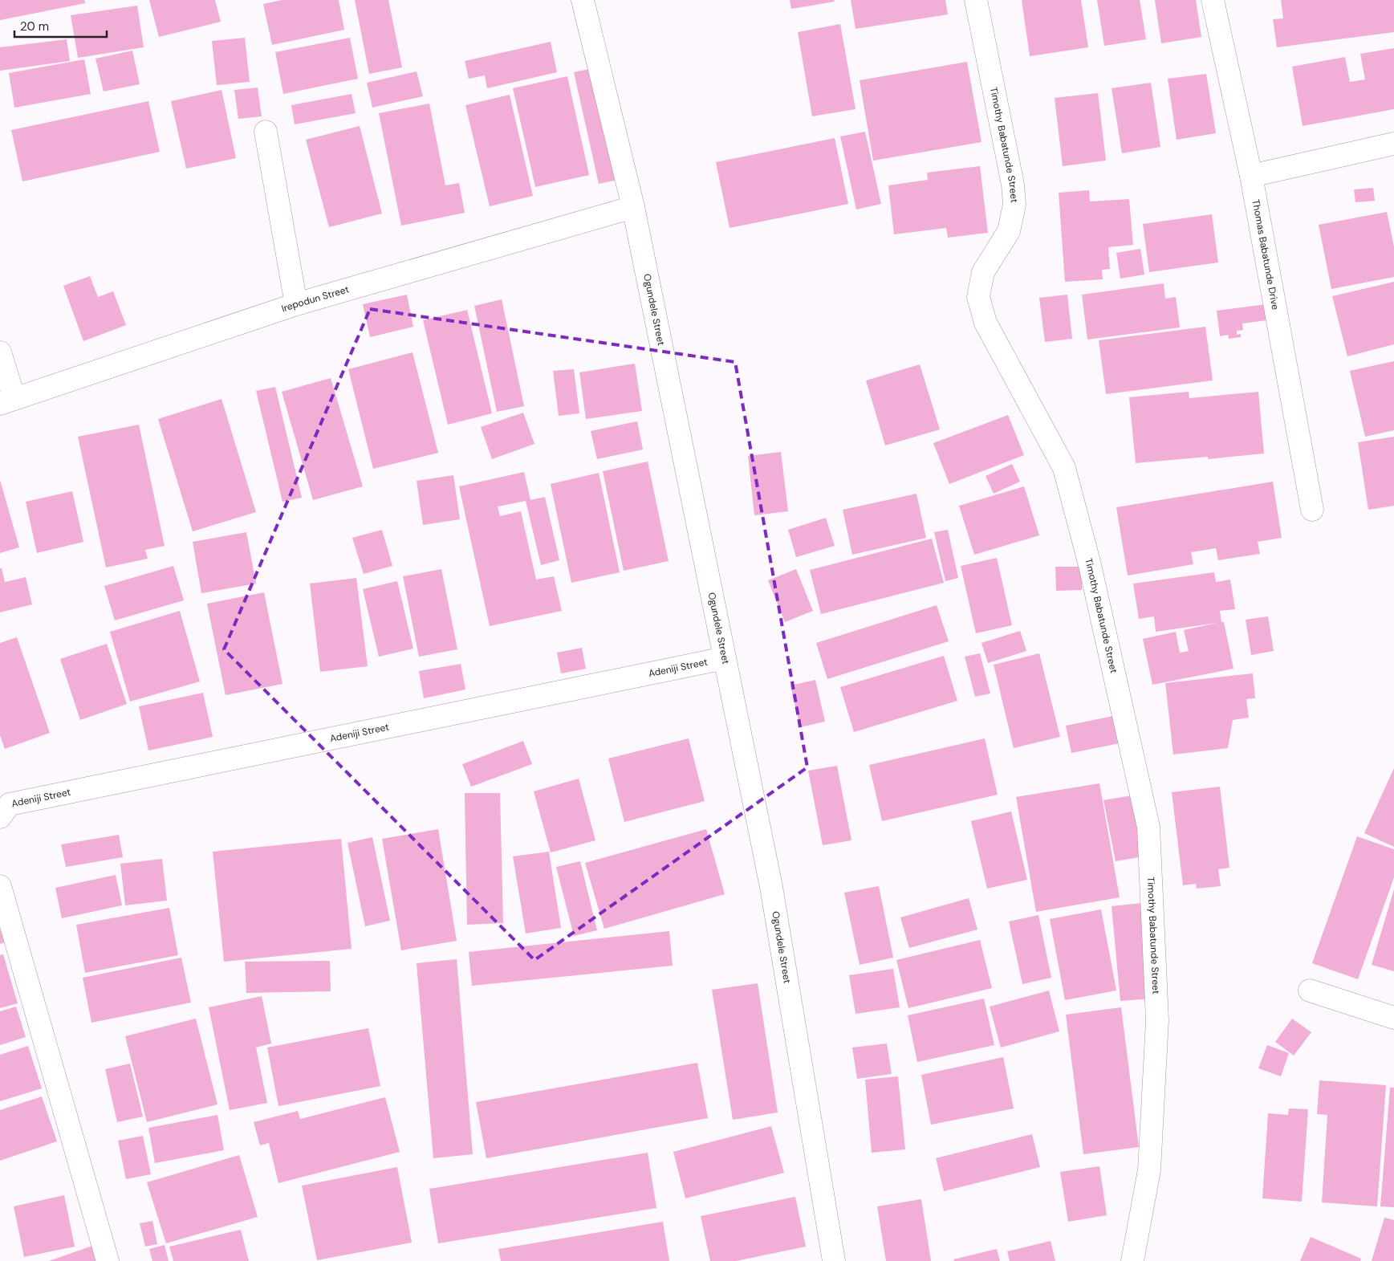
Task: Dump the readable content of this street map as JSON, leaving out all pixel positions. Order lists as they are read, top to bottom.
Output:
{
  "streets": {
    "street": [
      "Timothy Babatunde Street",
      "Thomas Babatunde Drive",
      "Irepodun Street",
      "Ogundele Street",
      "Adeniji Street"
    ]
  },
  "crossings": [
    ["Irepodun Street", "Ogundele Street"],
    ["Ogundele Street", "Adeniji Street"]
  ],
  "scale_bar": "20 m"
}
